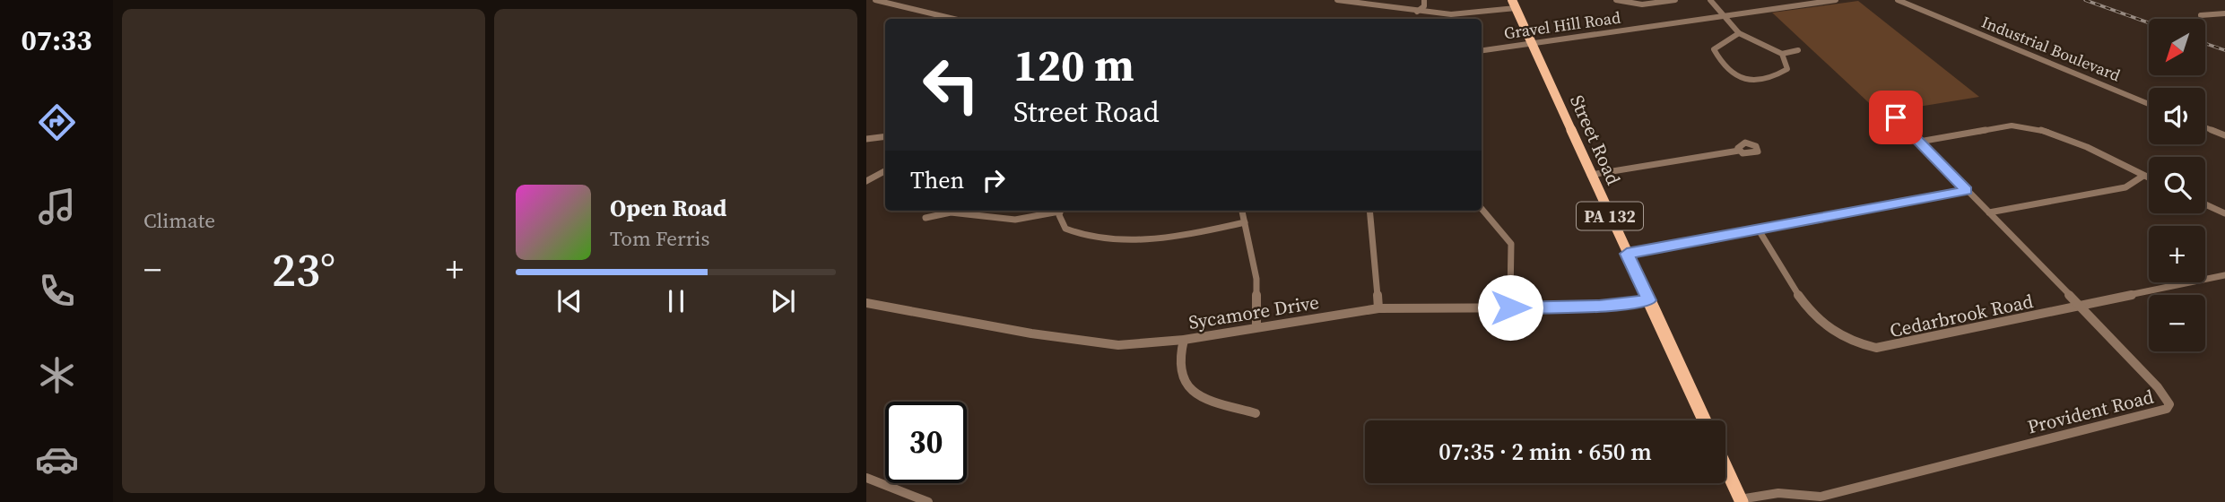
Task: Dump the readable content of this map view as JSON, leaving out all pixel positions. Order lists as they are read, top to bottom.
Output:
{
  "streets": {
    "main road": ["Street Road", "PA 132"],
    "street": [
      "Gravel Hill Road",
      "Industrial Boulevard",
      "Sycamore Drive",
      "Cedarbrook Road",
      "Provident Road"
    ]
  },
  "crossings": [
    ["Gravel Hill Road", "Street Road"],
    ["Street Road", "Sycamore Drive"],
    ["Cedarbrook Road", "Provident Road"]
  ],
  "north": "bottom left",
  "page": {
    "tabs": "07:33",
    "tile": "Climate",
    "map_buttons": ["+", "−"],
    "turn": ["120 m", "Street Road"],
    "then": "Then",
    "song": ["Open Road", "Tom Ferris"],
    "heat": ["−", "23°", "+"],
    "limit": "30",
    "trip": "07:35 · 2 min · 650 m"
  }
}
